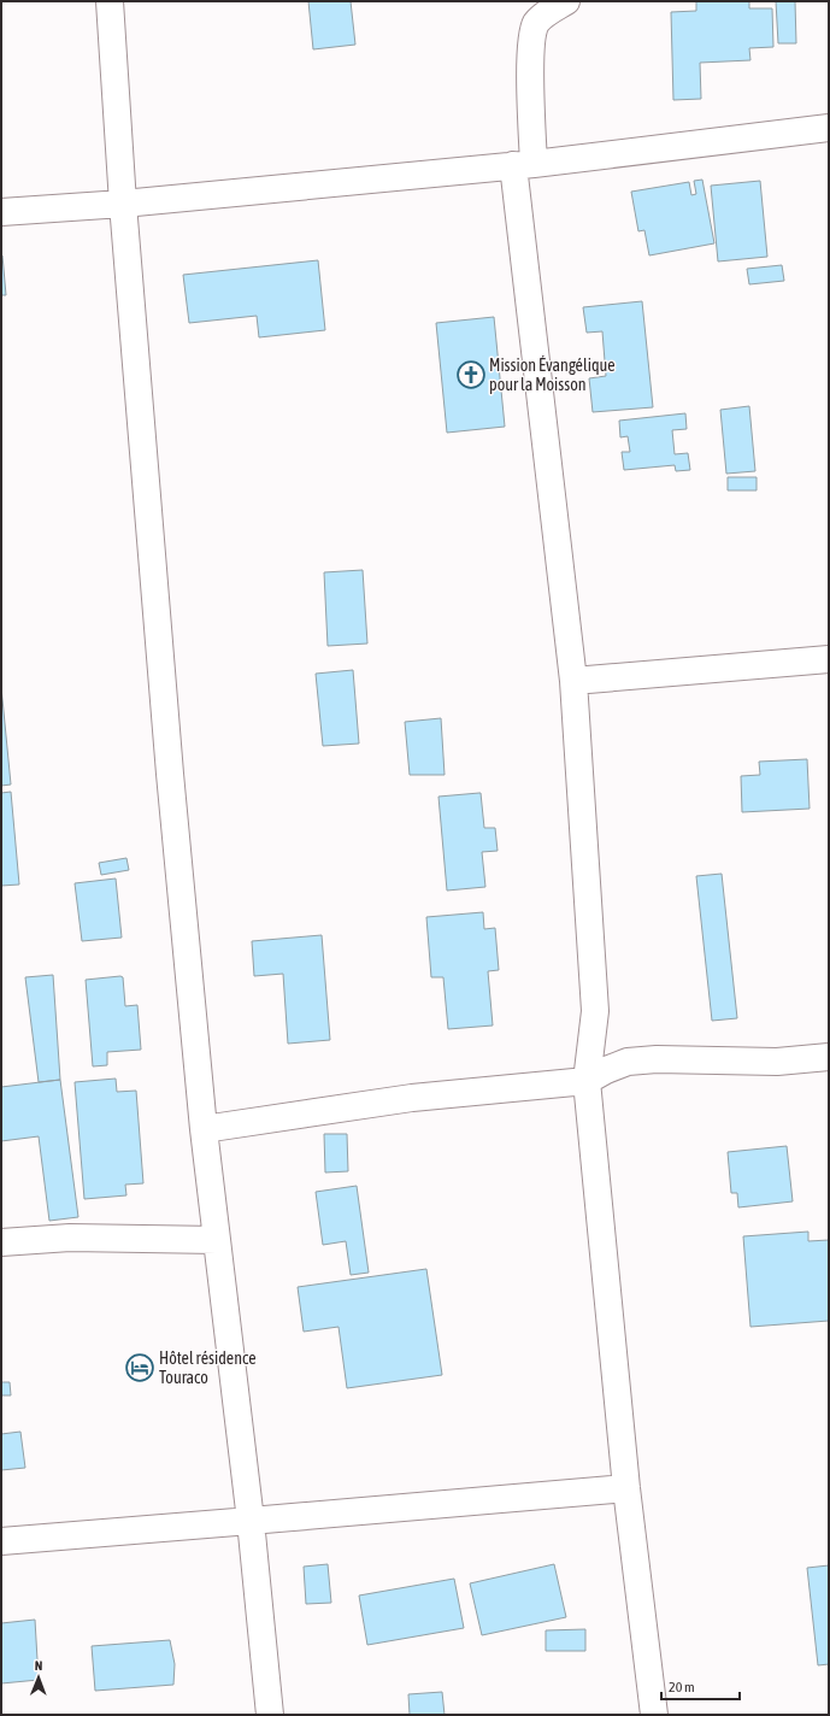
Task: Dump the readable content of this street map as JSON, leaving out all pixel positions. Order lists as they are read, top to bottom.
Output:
{
  "places": {
    "church": ["Mission Évangélique pour la Moisson"],
    "hotel": ["Hôtel résidence Touraco"]
  },
  "scale_bar": "20 m",
  "north": "top"
}
